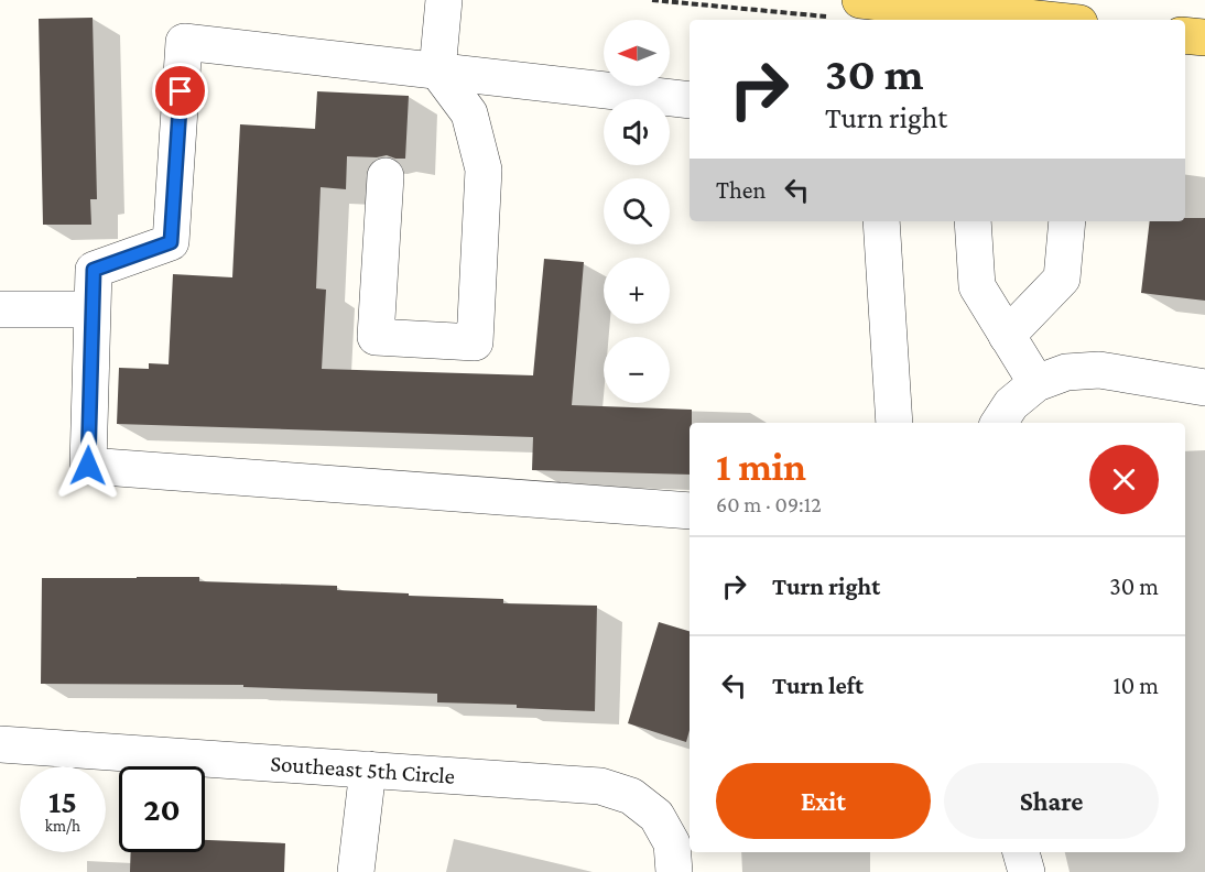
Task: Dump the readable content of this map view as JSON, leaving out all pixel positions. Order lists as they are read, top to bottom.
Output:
{
  "streets": {
    "street": ["Southeast 5th Circle"]
  },
  "north": "left",
  "page": {
    "map_buttons": ["+", "−"],
    "turn": ["30 m", "Turn right"],
    "then": "Then",
    "heading": ["1 min", "60 m · 09:12"],
    "list": [
      {
        "name": "Turn right",
        "value": "30 m"
      },
      {
        "name": "Turn left",
        "value": "10 m"
      }
    ],
    "buttons": ["Exit", "Share"],
    "speed": "15 km/h",
    "limit": "20"
  }
}
